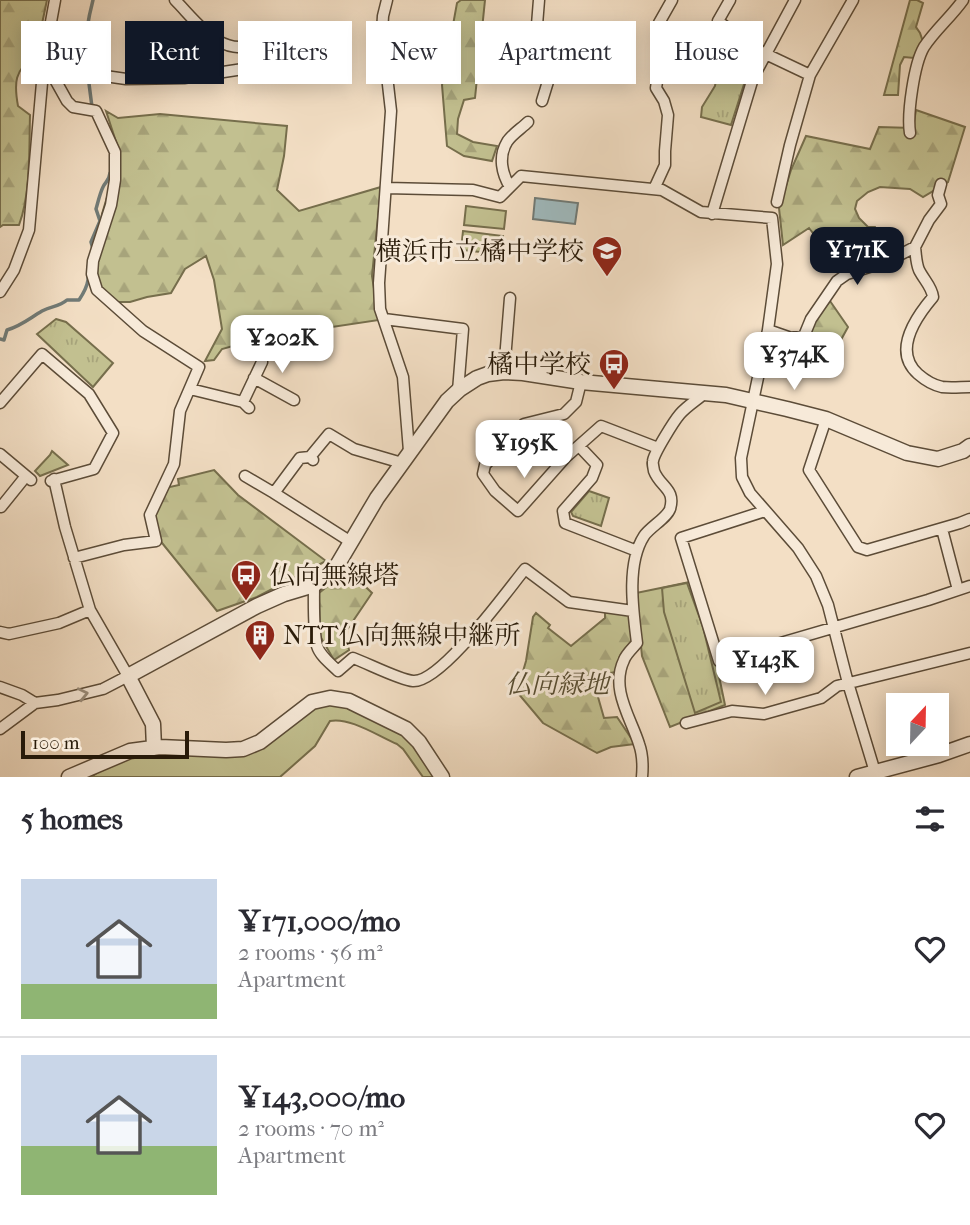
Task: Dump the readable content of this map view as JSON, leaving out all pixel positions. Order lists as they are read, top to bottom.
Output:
{
  "parks": ["仏向緑地"],
  "places": {
    "school or university": ["横浜市立橘中学校"],
    "bus stop": ["橘中学校", "仏向無線塔"],
    "building": ["NTT仏向無線中継所"]
  },
  "scale_bar": "100 m",
  "north": "top",
  "page": {
    "chip": [
      "Buy",
      "Rent",
      "Filters",
      "New",
      "Apartment",
      "House"
    ],
    "price": [
      "¥171K",
      "¥202K",
      "¥374K",
      "¥195K",
      "¥143K"
    ],
    "scale": "100 m",
    "heading": "5 homes",
    "list": [
      {
        "name": "¥171,000/mo",
        "note": "2 rooms · 56 m² · Apartment"
      },
      {
        "name": "¥143,000/mo",
        "note": "2 rooms · 70 m² · Apartment"
      }
    ]
  }
}
